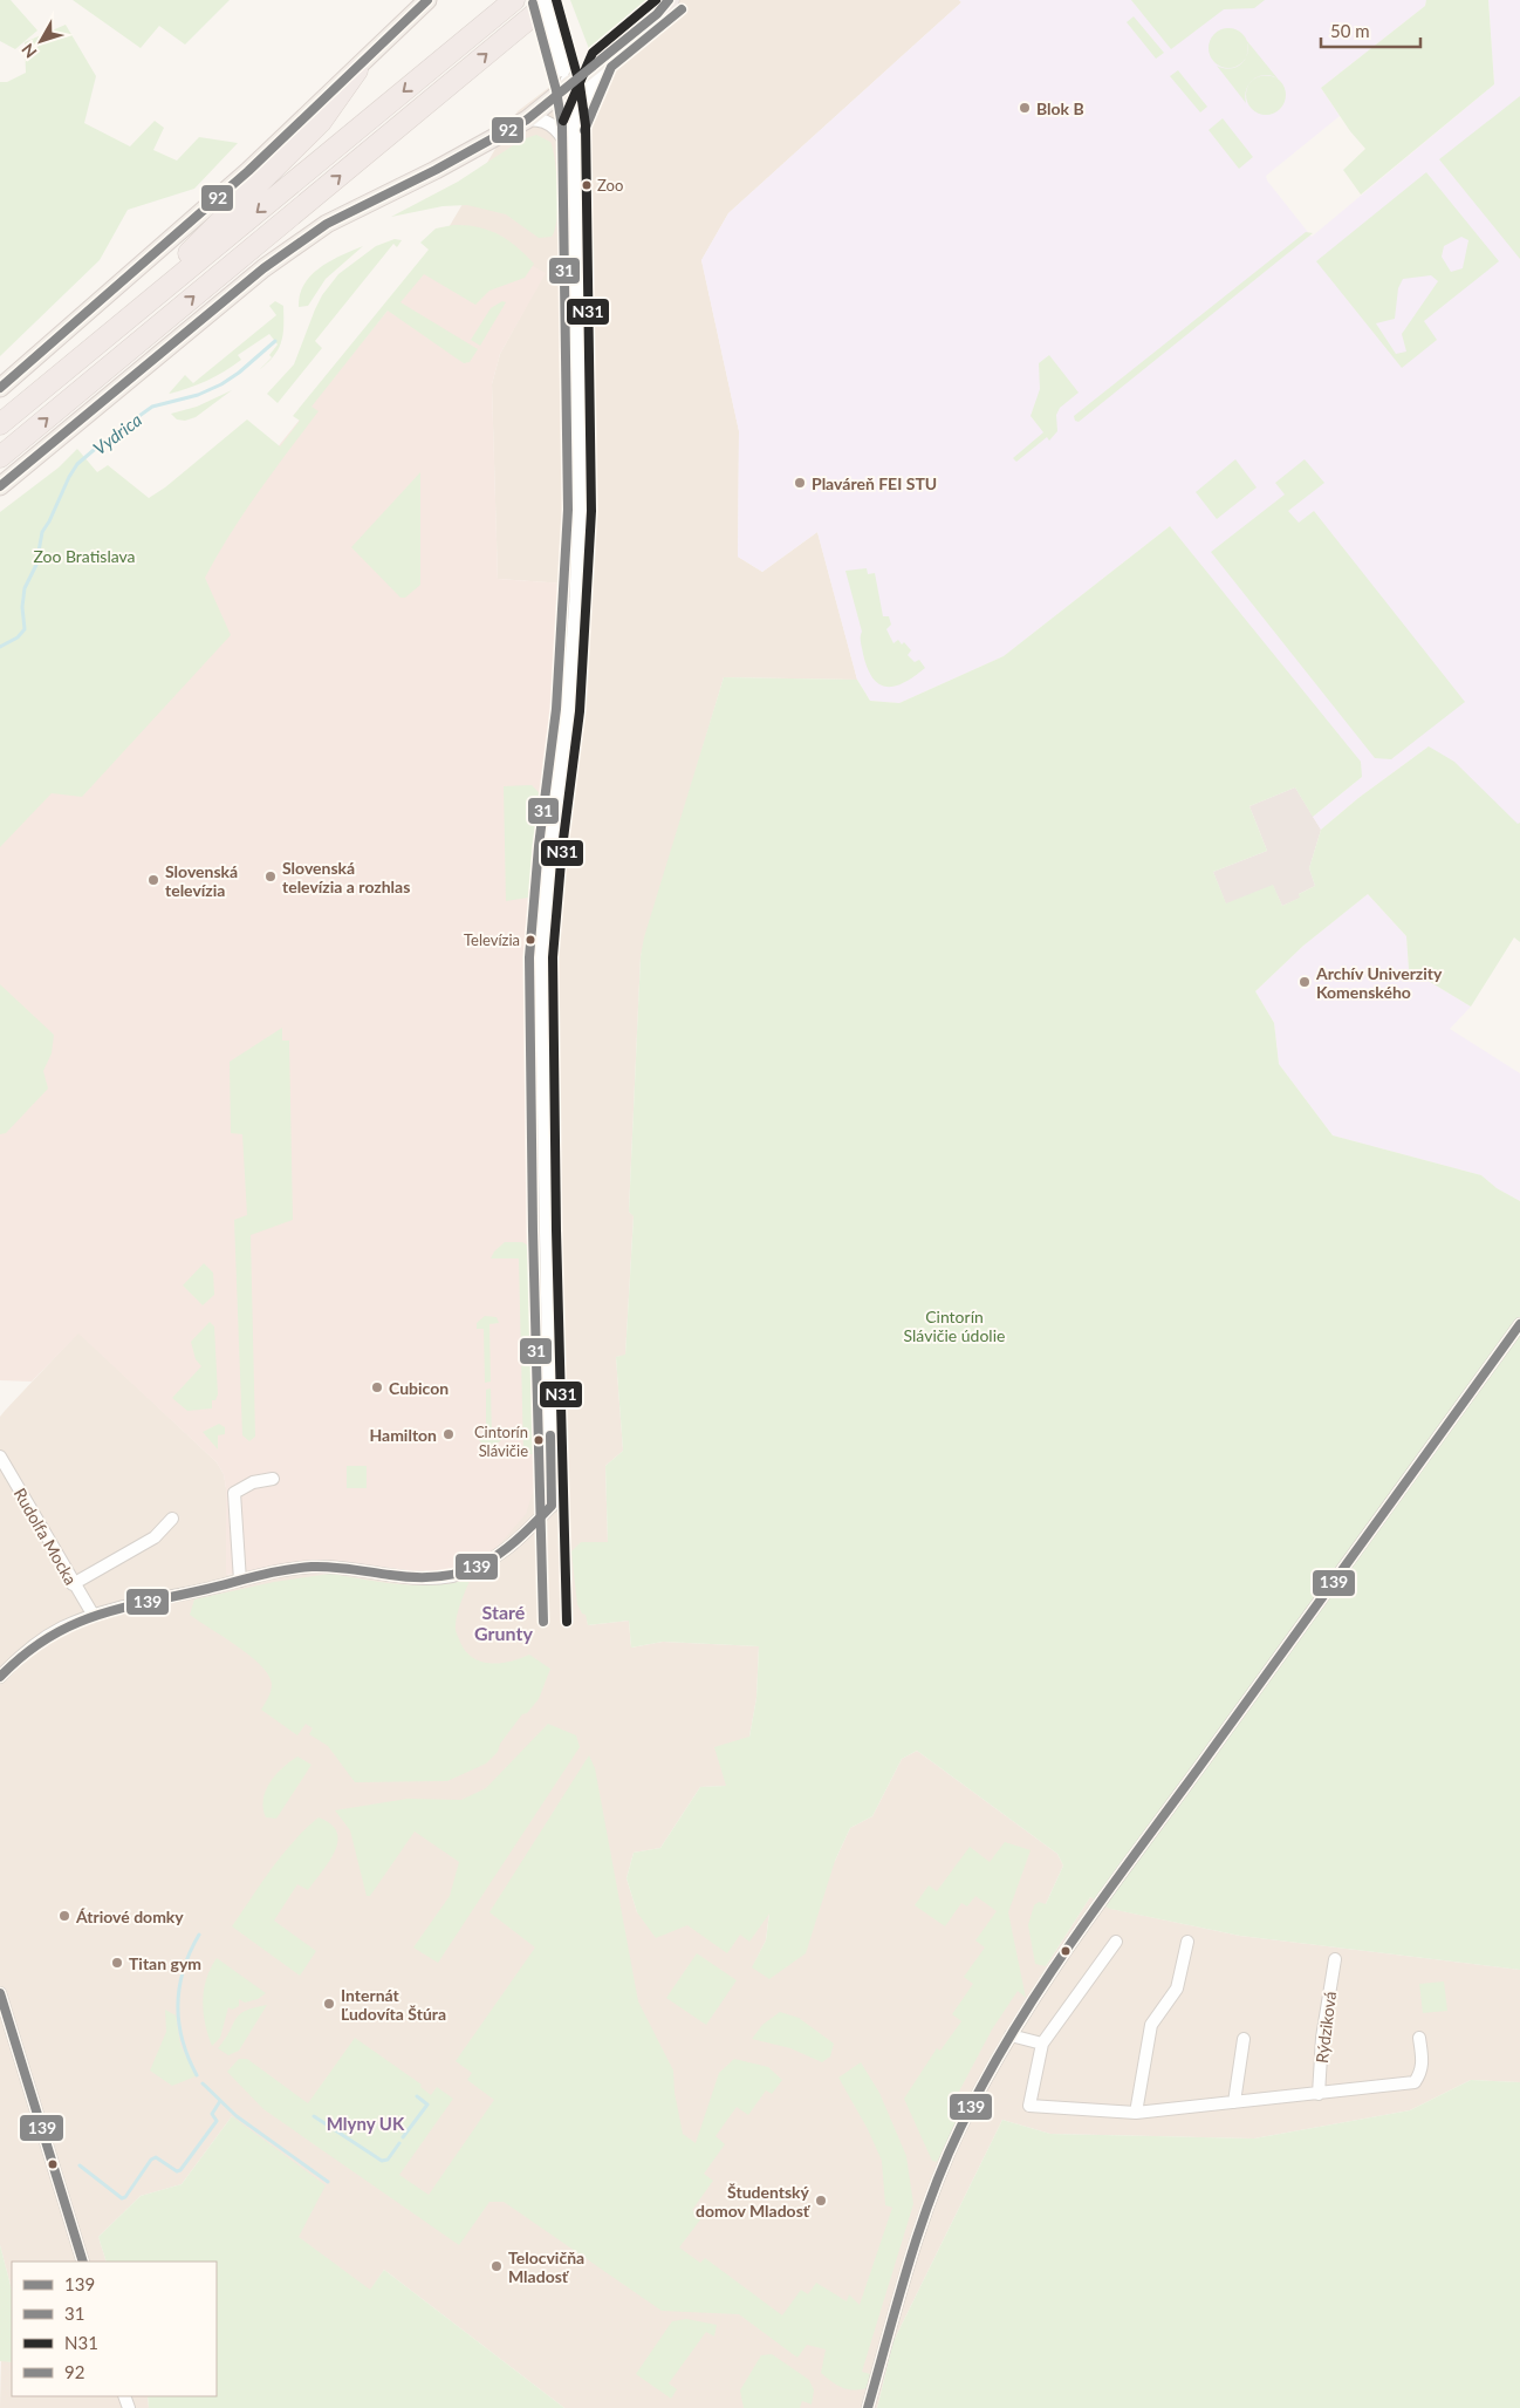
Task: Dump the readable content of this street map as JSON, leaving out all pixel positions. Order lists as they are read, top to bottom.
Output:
{
  "streets": {
    "street": ["Rudolfa Mocka", "Rýdziková"]
  },
  "districts": ["Staré Grunty", "Mlyny UK"],
  "water": ["Vydrica"],
  "parks": ["Zoo Bratislava", "Cintorín Slávičie údolie"],
  "places": [
    "Blok B",
    "Zoo",
    "Plaváreň FEI STU",
    "Slovenská televízia a rozhlas",
    "Slovenská televízia",
    "Televízia",
    "Archív Univerzity Komenského",
    "Cubicon",
    "Hamilton",
    "Cintorín Slávičie",
    "Átriové domky",
    "Titan gym",
    "Internát Ľudovíta Štúra",
    "Študentský domov Mladosť",
    "Telocvičňa Mladosť"
  ],
  "lines": [
    "transit line N31",
    "transit line 92",
    "transit line 31",
    "transit line 139"
  ],
  "legend": [
    "139",
    "31",
    "N31",
    "92"
  ],
  "scale_bar": "50 m",
  "north": "bottom left"
}
